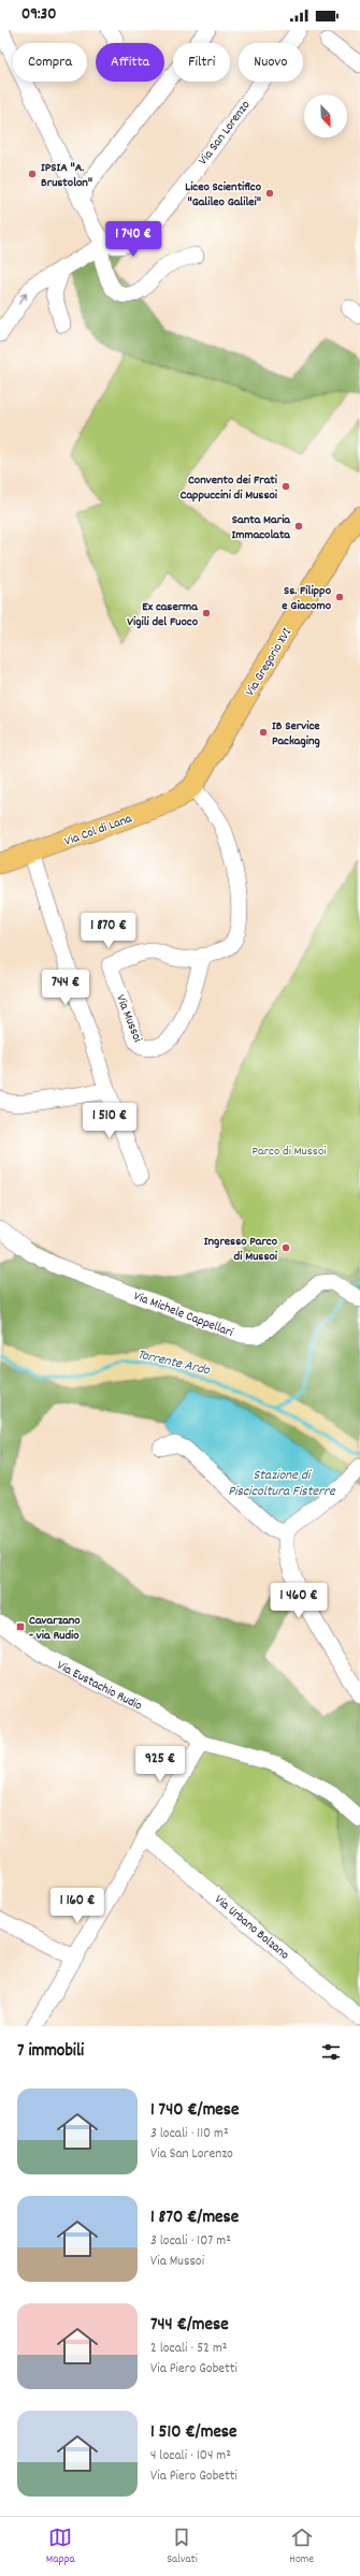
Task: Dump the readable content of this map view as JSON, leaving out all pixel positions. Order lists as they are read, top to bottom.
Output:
{
  "streets": {
    "main road": ["Via Gregorio XVI", "Via Col di Lana"],
    "street": [
      "Via San Lorenzo",
      "Via Mussoi",
      "Via Michele Cappellari",
      "Via Eustachio Rudio",
      "Via Urbano Bolzano"
    ]
  },
  "crossings": [
    ["Via Gregorio XVI", "Via Col di Lana"],
    ["Via Gregorio XVI", "Via Mussoi"],
    ["Via Col di Lana", "Via Mussoi"]
  ],
  "water": ["Torrente Ardo", "Stazione di Piscicoltura Fisterre"],
  "parks": ["Parco di Mussoi"],
  "places": {
    "other": [
      "IPSIA \"A. Brustolon\"",
      "Liceo Scientifico \"Galileo Galilei\"",
      "Convento dei Frati Cappuccini di Mussoi",
      "Santa Maria Immacolata",
      "Ss. Filippo e Giacomo",
      "Ex caserma Vigili del Fuoco",
      "IB Service Packaging",
      "Ingresso Parco di Mussoi"
    ],
    "transit": ["Cavarzano - via Rudio"]
  },
  "north": "bottom right",
  "page": {
    "status": "09:30",
    "chip": [
      "Compra",
      "Affitta",
      "Filtri",
      "Nuovo"
    ],
    "price": [
      "1 740 €",
      "1 870 €",
      "744 €",
      "1 510 €",
      "1 460 €",
      "925 €",
      "1 160 €"
    ],
    "heading": "7 immobili",
    "list": [
      {
        "name": "1 740 €/mese",
        "note": "3 locali · 110 m² · Via San Lorenzo"
      },
      {
        "name": "1 870 €/mese",
        "note": "3 locali · 107 m² · Via Mussoi"
      },
      {
        "name": "744 €/mese",
        "note": "2 locali · 52 m² · Via Piero Gobetti"
      },
      {
        "name": "1 510 €/mese",
        "note": "4 locali · 104 m² · Via Piero Gobetti"
      }
    ],
    "tabs": ["Mappa", "Salvati", "Home"]
  }
}
